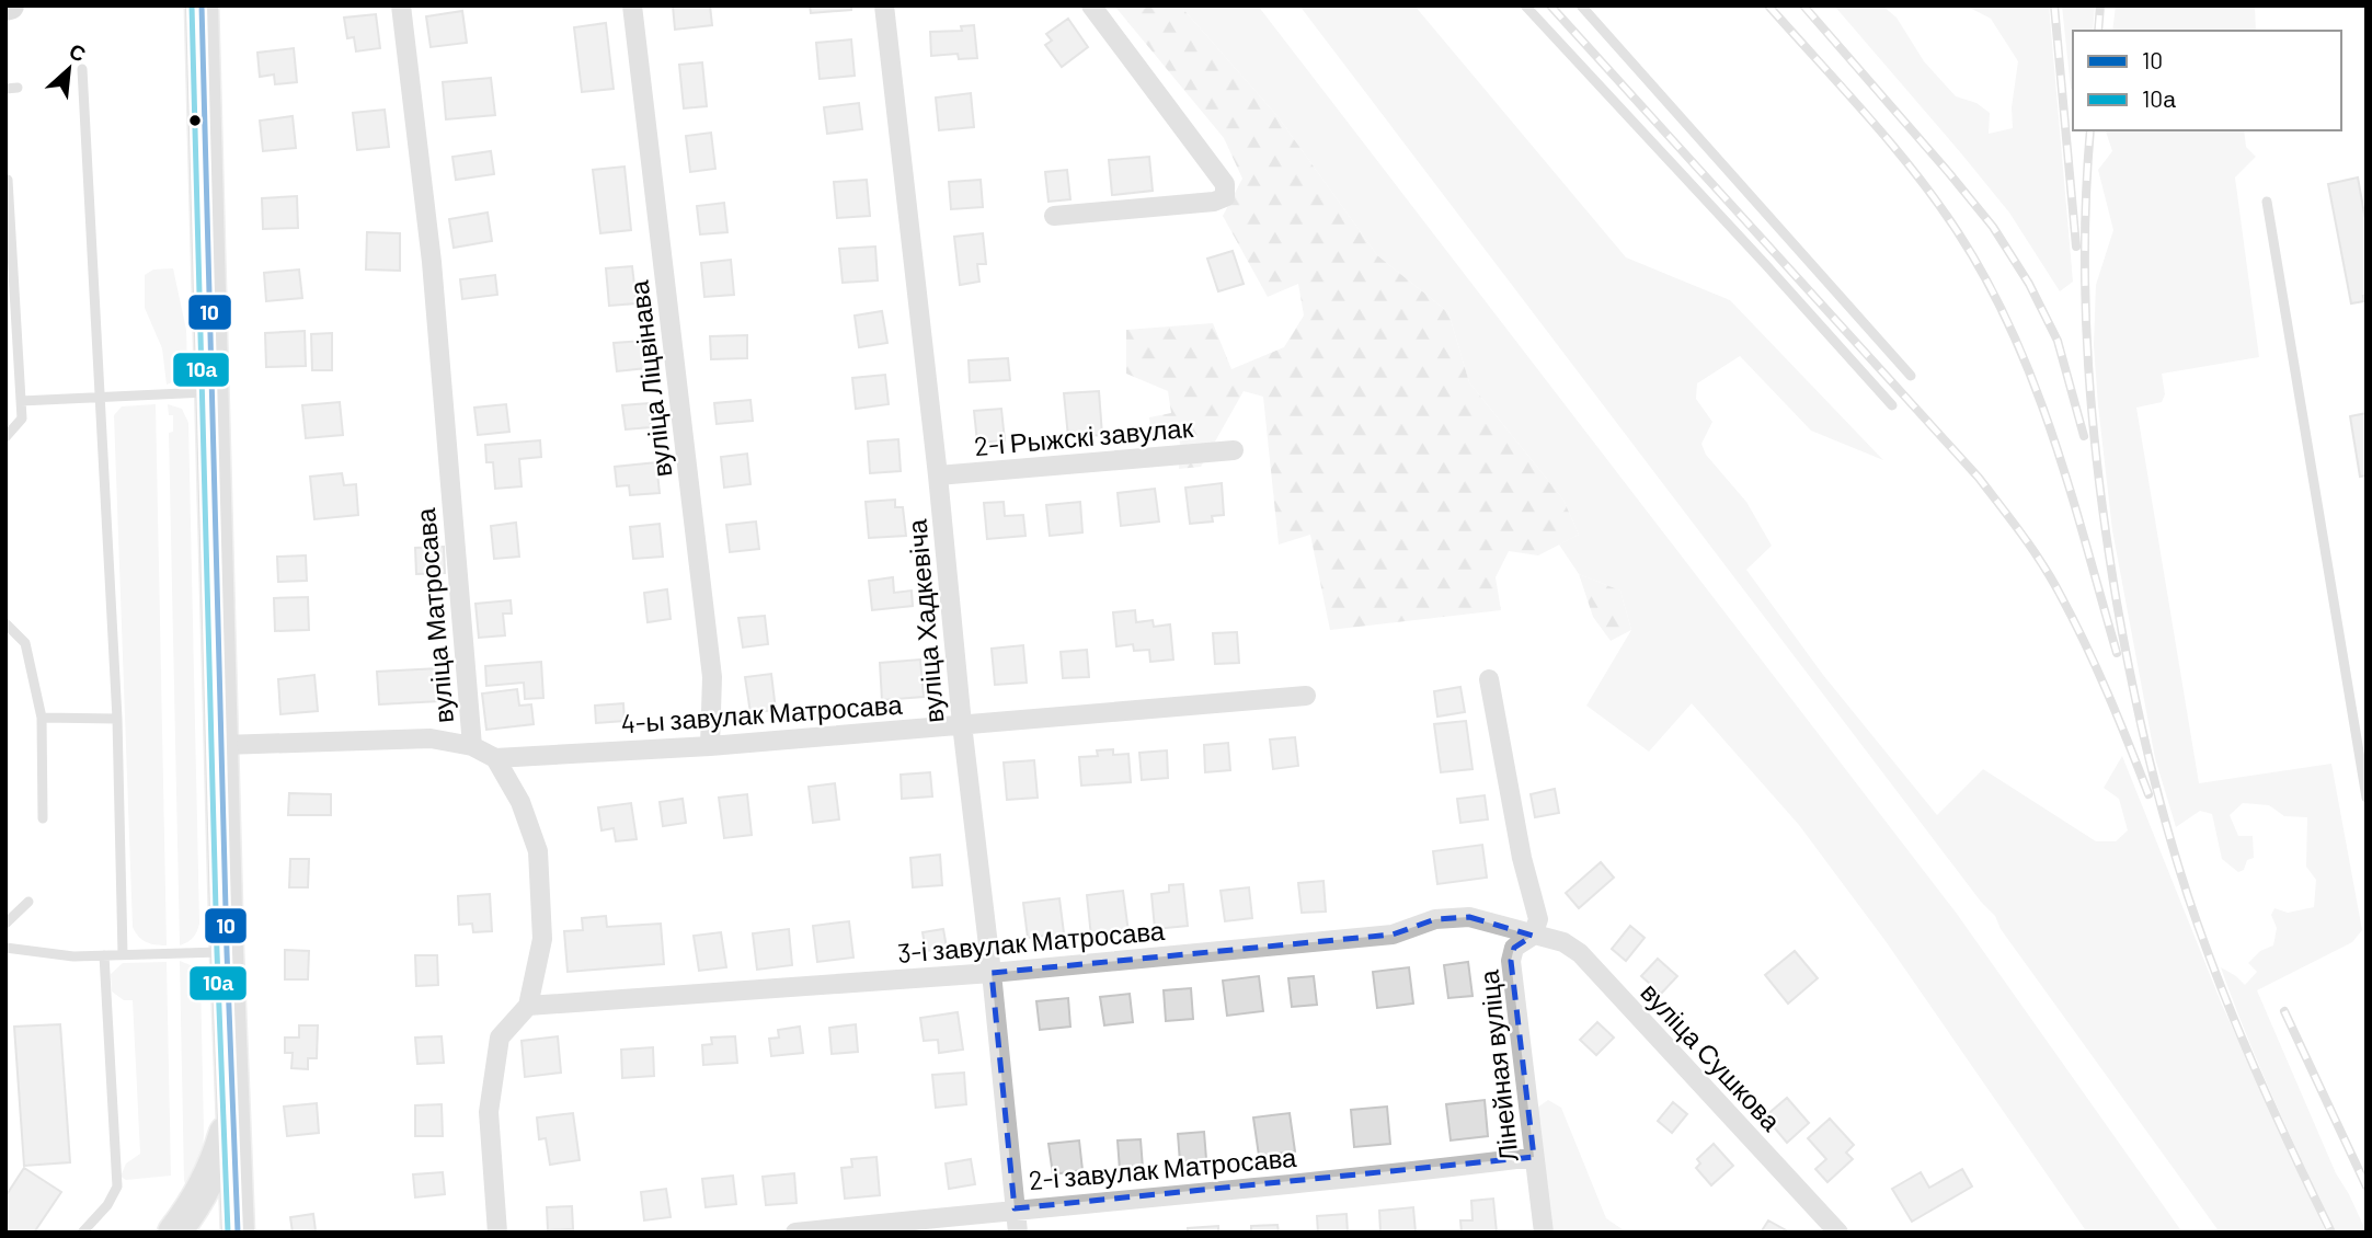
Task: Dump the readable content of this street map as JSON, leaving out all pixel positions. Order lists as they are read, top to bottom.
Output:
{
  "streets": {
    "street": [
      "вуліца Ліцвінава",
      "2-і Рыжскі завулак",
      "вуліца Матросава",
      "вуліца Хадкевіча",
      "4-ы завулак Матросава",
      "3-і завулак Матросава",
      "вуліца Сушкова",
      "Лінейная вуліца",
      "2-і завулак Матросава"
    ]
  },
  "crossings": [
    ["вуліца Ліцвінава", "4-ы завулак Матросава"],
    ["2-і Рыжскі завулак", "вуліца Хадкевіча"],
    ["вуліца Матросава", "4-ы завулак Матросава"],
    ["вуліца Хадкевіча", "4-ы завулак Матросава"],
    ["вуліца Хадкевіча", "3-і завулак Матросава"],
    ["вуліца Хадкевіча", "2-і завулак Матросава"],
    ["3-і завулак Матросава", "вуліца Сушкова"],
    ["3-і завулак Матросава", "Лінейная вуліца"],
    ["вуліца Сушкова", "Лінейная вуліца"],
    ["Лінейная вуліца", "2-і завулак Матросава"]
  ],
  "lines": ["transit line 10", "transit line 10а"],
  "legend": ["10", "10а"],
  "north": "top right"
}
